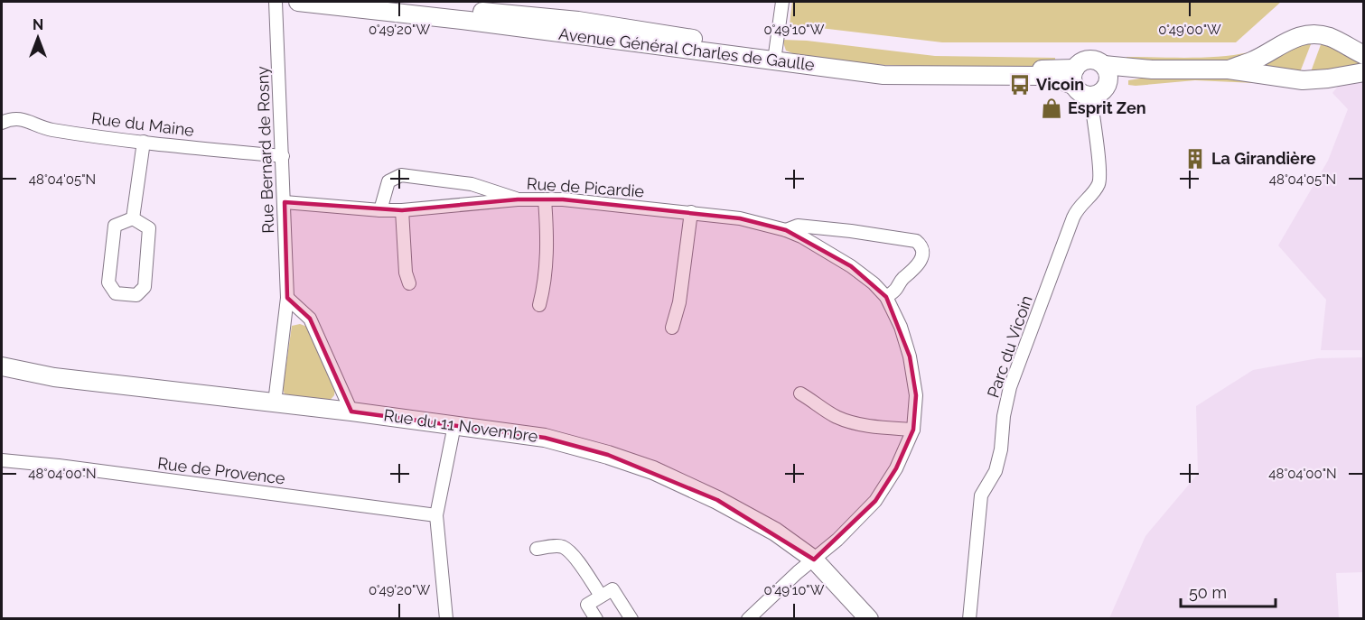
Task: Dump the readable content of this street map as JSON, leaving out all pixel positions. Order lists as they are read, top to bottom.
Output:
{
  "streets": {
    "main road": ["Avenue Général Charles de Gaulle", "Rue du 11 Novembre"],
    "street": [
      "Rue du Maine",
      "Rue Bernard de Rosny",
      "Rue de Picardie",
      "Parc du Vicoin",
      "Rue de Provence"
    ]
  },
  "crossings": [
    ["Avenue Général Charles de Gaulle", "Parc du Vicoin"],
    ["Rue du Maine", "Rue Bernard de Rosny"],
    ["Rue Bernard de Rosny", "Rue de Picardie"],
    ["Rue Bernard de Rosny", "Rue du 11 Novembre"],
    ["Rue de Picardie", "Rue du 11 Novembre"]
  ],
  "places": {
    "bus stop": ["Vicoin"],
    "shop": ["Esprit Zen"],
    "building": ["La Girandière"]
  },
  "scale_bar": "50 m",
  "north": "top",
  "coordinates": [
    "0°49'20\"W",
    "0°49'10\"W",
    "0°49'00\"W",
    "48°04'05\"N",
    "48°04'00\"N"
  ]
}
